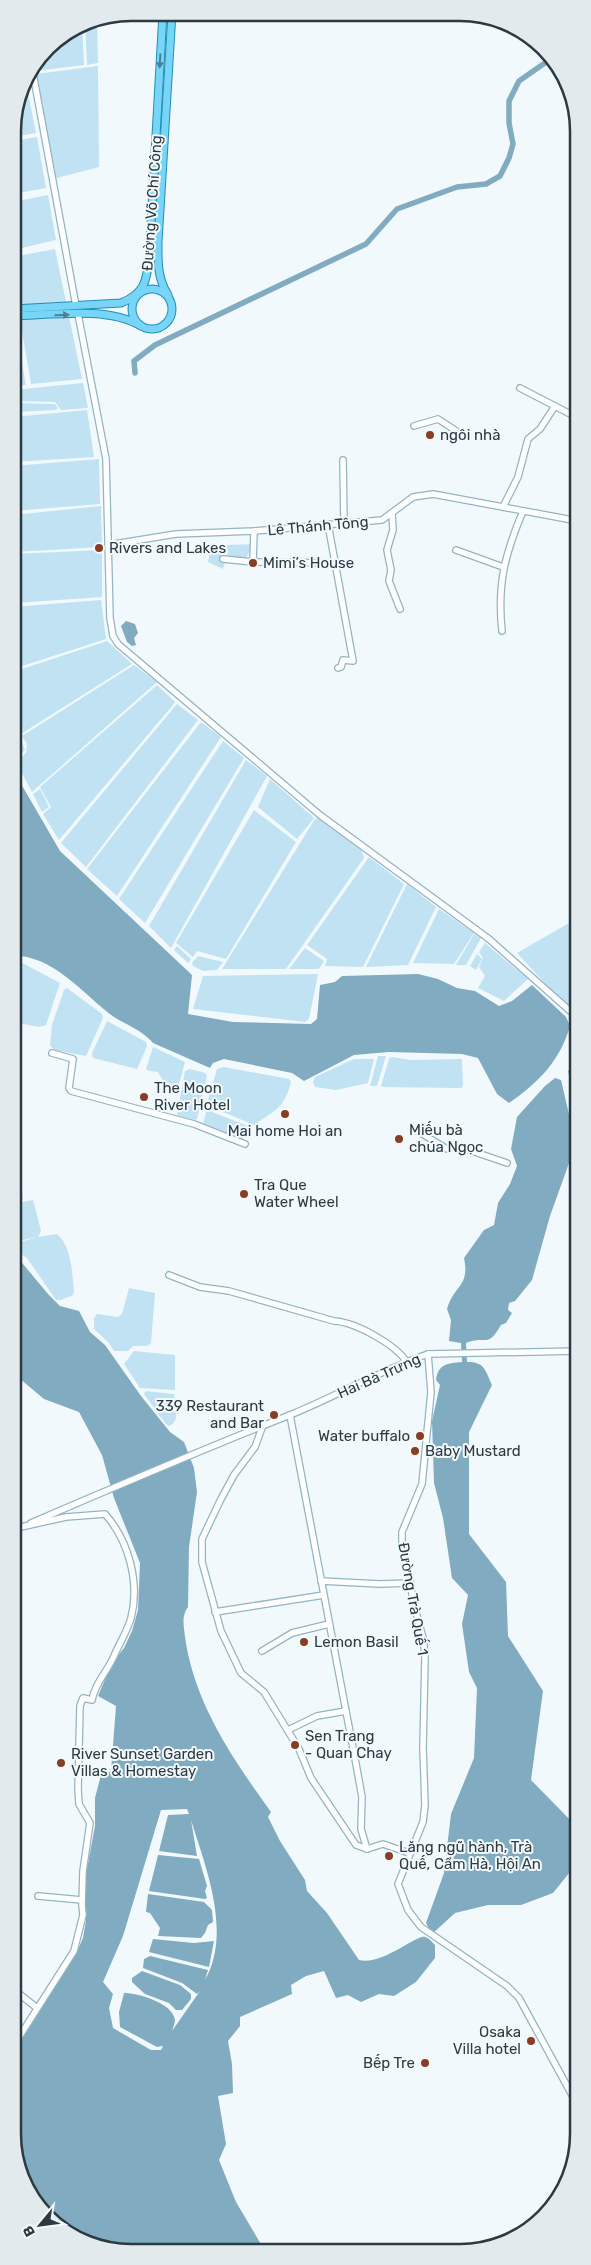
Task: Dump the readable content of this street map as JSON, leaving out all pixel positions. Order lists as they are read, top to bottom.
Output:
{
  "streets": {
    "main road": ["Đường Võ Chí Công"],
    "street": ["Lê Thánh Tông", "Hai Bà Trưng", "Đường Trà Quế 1"]
  },
  "crossings": [
    ["Hai Bà Trưng", "Đường Trà Quế 1"]
  ],
  "places": [
    "ngôi nhà",
    "Rivers and Lakes",
    "Mimi’s House",
    "The Moon River Hotel",
    "Mai home Hoi an",
    "Miếu bà chúa Ngọc",
    "Tra Que Water Wheel",
    "339 Restaurant and Bar",
    "Water buffalo",
    "Baby Mustard",
    "Lemon Basil",
    "Sen Trang - Quan Chay",
    "River Sunset Garden Villas & Homestay",
    "Lăng ngũ hành, Trà Quế, Cẩm Hà, Hội An",
    "Osaka Villa hotel",
    "Bếp Tre"
  ],
  "north": "bottom left"
}
